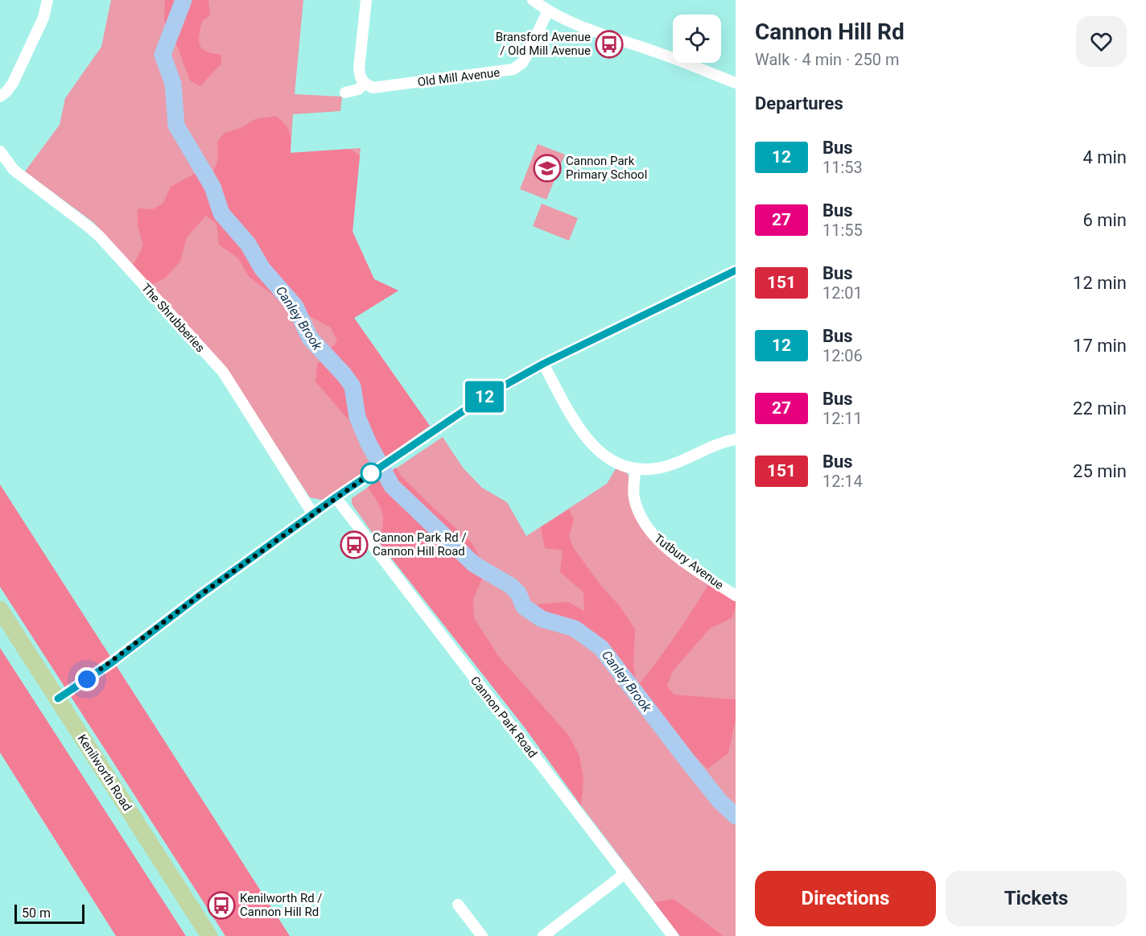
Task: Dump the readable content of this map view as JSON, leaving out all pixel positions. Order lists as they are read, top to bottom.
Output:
{
  "streets": {
    "main road": ["Kenilworth Road"],
    "street": [
      "Old Mill Avenue",
      "The Shrubberies",
      "Tutbury Avenue",
      "Cannon Park Road"
    ]
  },
  "water": ["Canley Brook"],
  "places": {
    "bus stop": ["Bransford Avenue / Old Mill Avenue", "Cannon Park Rd / Cannon Hill Road", "Kenilworth Rd / Cannon Hill Rd"],
    "school or university": ["Cannon Park Primary School"]
  },
  "lines": ["bus line 12"],
  "scale_bar": "50 m",
  "page": {
    "on_map": "12",
    "heading": [
      ["Cannon Hill Rd", "Walk · 4 min · 250 m"],
      "Departures"
    ],
    "list": [
      {
        "mark": "12",
        "name": "Bus",
        "note": "11:53",
        "value": "4 min"
      },
      {
        "mark": "27",
        "name": "Bus",
        "note": "11:55",
        "value": "6 min"
      },
      {
        "mark": "151",
        "name": "Bus",
        "note": "12:01",
        "value": "12 min"
      },
      {
        "mark": "12",
        "name": "Bus",
        "note": "12:06",
        "value": "17 min"
      },
      {
        "mark": "27",
        "name": "Bus",
        "note": "12:11",
        "value": "22 min"
      },
      {
        "mark": "151",
        "name": "Bus",
        "note": "12:14",
        "value": "25 min"
      }
    ],
    "buttons": ["Directions", "Tickets"],
    "scale": "50 m"
  }
}
